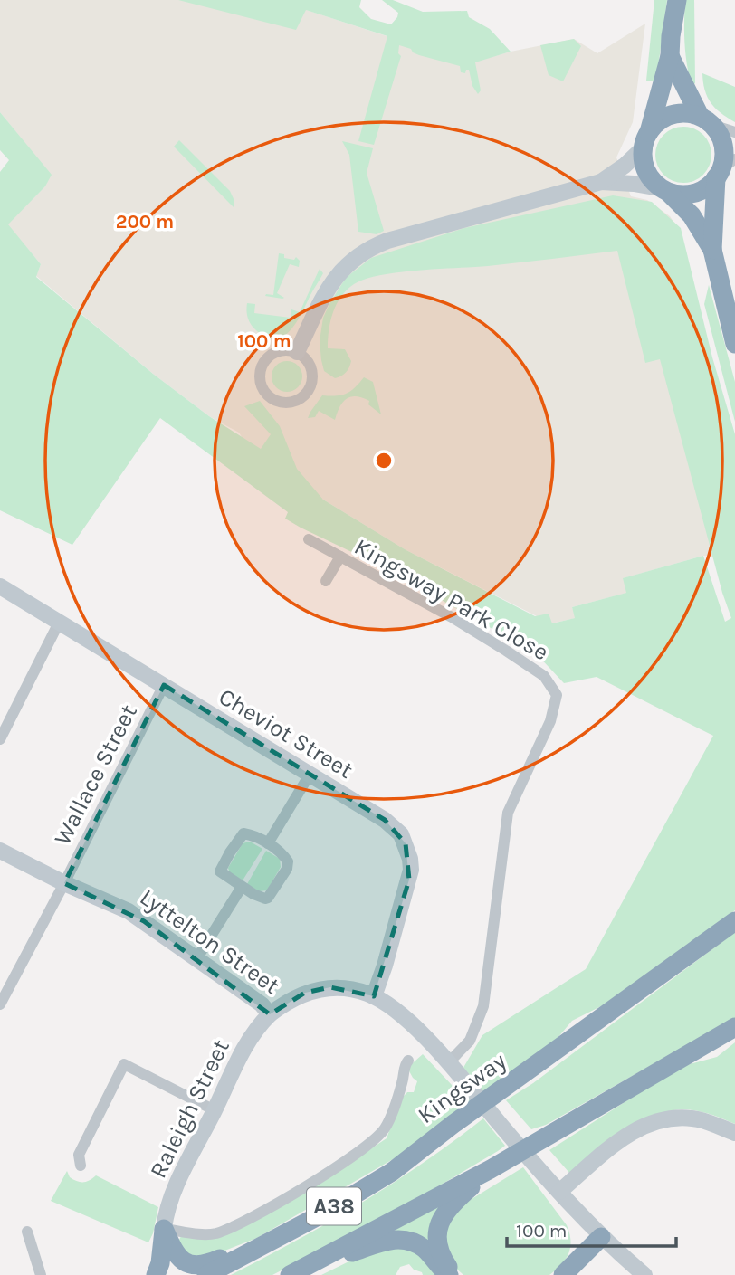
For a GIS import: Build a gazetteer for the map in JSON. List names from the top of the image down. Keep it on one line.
{"streets":{"highway":["Kingsway","A38"],"street":["Kingsway Park Close","Cheviot Street","Wallace Street","Lyttelton Street","Raleigh Street"]},"crossings":[["Kingsway Park Close","Lyttelton Street"],["Cheviot Street","Wallace Street"],["Cheviot Street","Lyttelton Street"],["Wallace Street","Lyttelton Street"],["Lyttelton Street","Raleigh Street"],["Kingsway","Raleigh Street"]],"scale_bar":"100 m","rings":["200 m","100 m"]}
